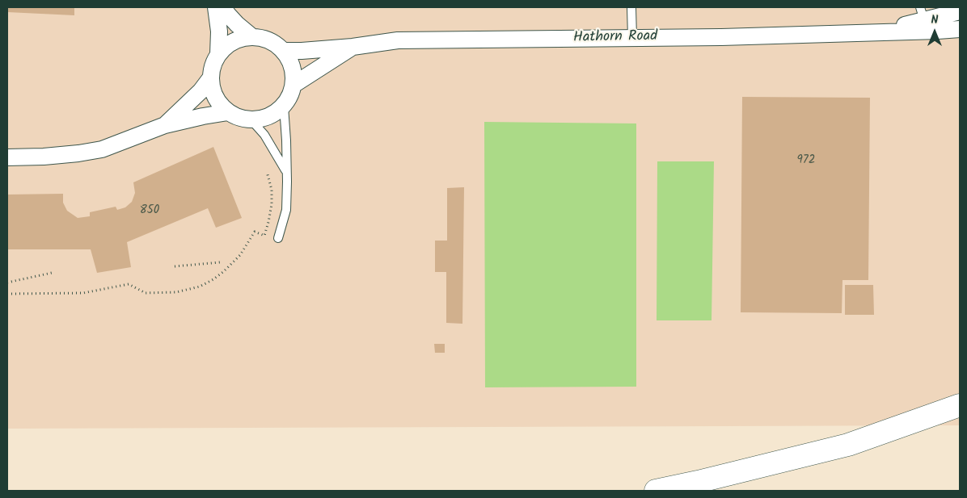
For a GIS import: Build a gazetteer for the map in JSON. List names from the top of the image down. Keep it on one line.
{"streets":{"street":["Hathorn Road"]},"house_numbers":["972","850"],"north":"top"}
